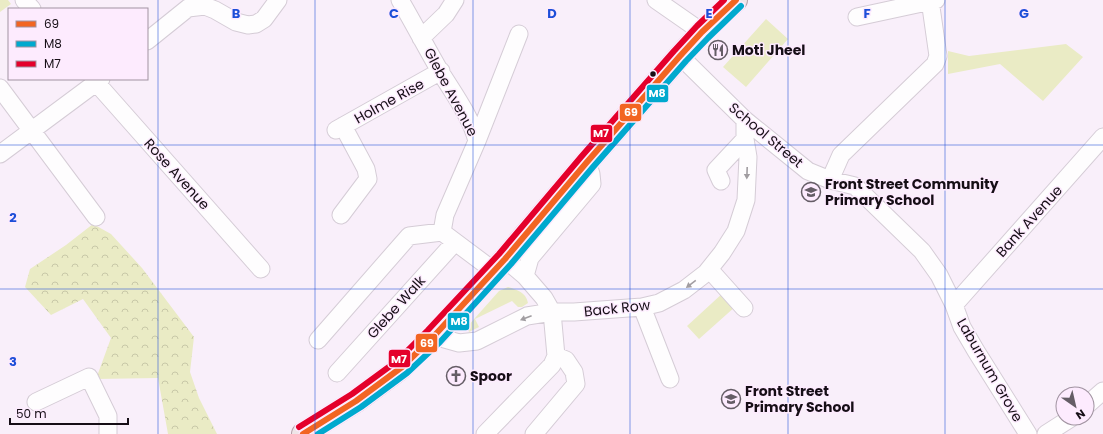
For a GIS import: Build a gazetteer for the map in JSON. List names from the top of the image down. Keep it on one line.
{"streets":{"street":["Glebe Avenue","Holme Rise","School Street","Rose Avenue","Bank Avenue","Glebe Walk","Back Row","Laburnum Grove"]},"crossings":[["Glebe Avenue","Holme Rise"],["Glebe Avenue","Glebe Walk"],["School Street","Bank Avenue"],["School Street","Back Row"],["School Street","Laburnum Grove"],["Bank Avenue","Laburnum Grove"]],"places":{"restaurant":["Moti Jheel"],"school or university":["Front Street Community Primary School","Front Street Primary School"],"church":["Spoor"]},"lines":["transit line 69","transit line M7","transit line M8"],"legend":["69","M8","M7"],"scale_bar":"50 m","north":"bottom right","grid":{"columns":["B","C","D","E","F","G"],"rows":["2","3"]}}
